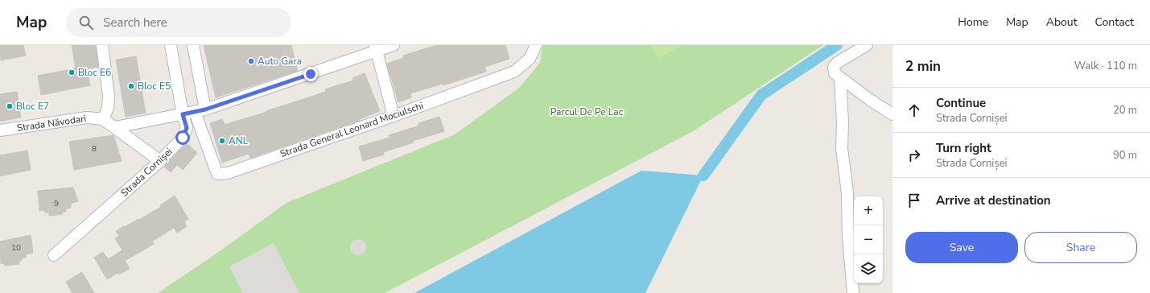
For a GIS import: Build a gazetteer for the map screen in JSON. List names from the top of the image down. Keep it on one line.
{"streets":{"street":["Strada Năvodari","Strada General Leonard Mociulschi","Strada Cornișei"]},"crossings":[["Strada Năvodari","Strada Cornișei"]],"parks":["Parcul De Pe Lac"],"places":["Auto Gara","Bloc E6","Bloc E5","Bloc E7","ANL"],"house_numbers":["8","9","10"],"page":{"header":"Map","search":"Search here","nav":["Home","Map","About","Contact"],"heading":["2 min","Walk · 110 m"],"list":[["Continue","Strada Cornișei","20 m"],["Turn right","Strada Cornișei","90 m"],"Arrive at destination"],"map_buttons":["+","−"],"buttons":["Save","Share"]}}
